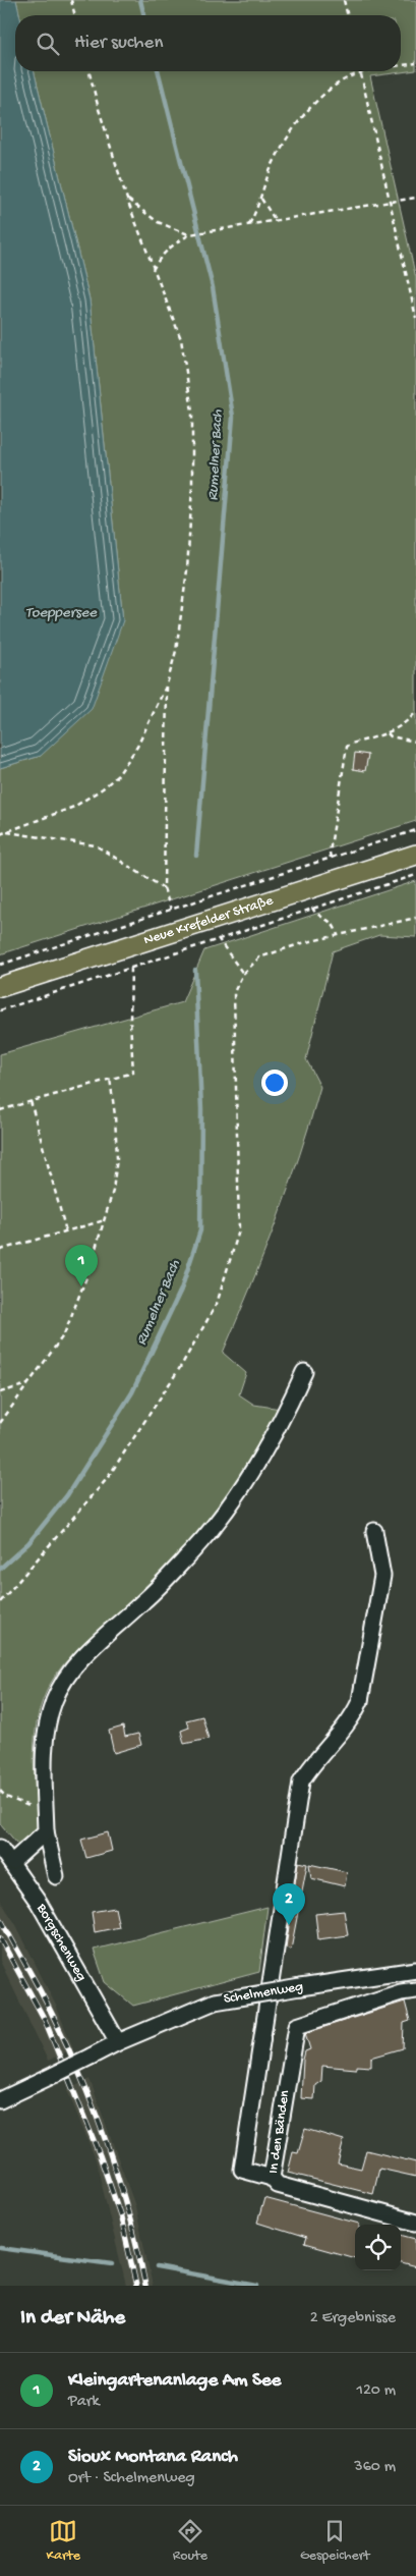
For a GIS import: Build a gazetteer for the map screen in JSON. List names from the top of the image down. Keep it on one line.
{"streets":{"main road":["Neue Krefelder Straße"],"street":["Borgschenweg","Schelmenweg","In den Bänden"]},"crossings":[["Borgschenweg","Schelmenweg"]],"water":["Rumelner Bach","Toeppersee"],"page":{"search":"Hier suchen","pins":["1","2"],"heading":["In der Nähe","2 Ergebnisse"],"list":[{"mark":"1","name":"Kleingartenanlage Am See","note":"Park","value":"120 m"},{"mark":"2","name":"Sioux Montana Ranch","note":"Ort · Schelmenweg","value":"360 m"}],"nav":["Karte","Route","Gespeichert"]}}
